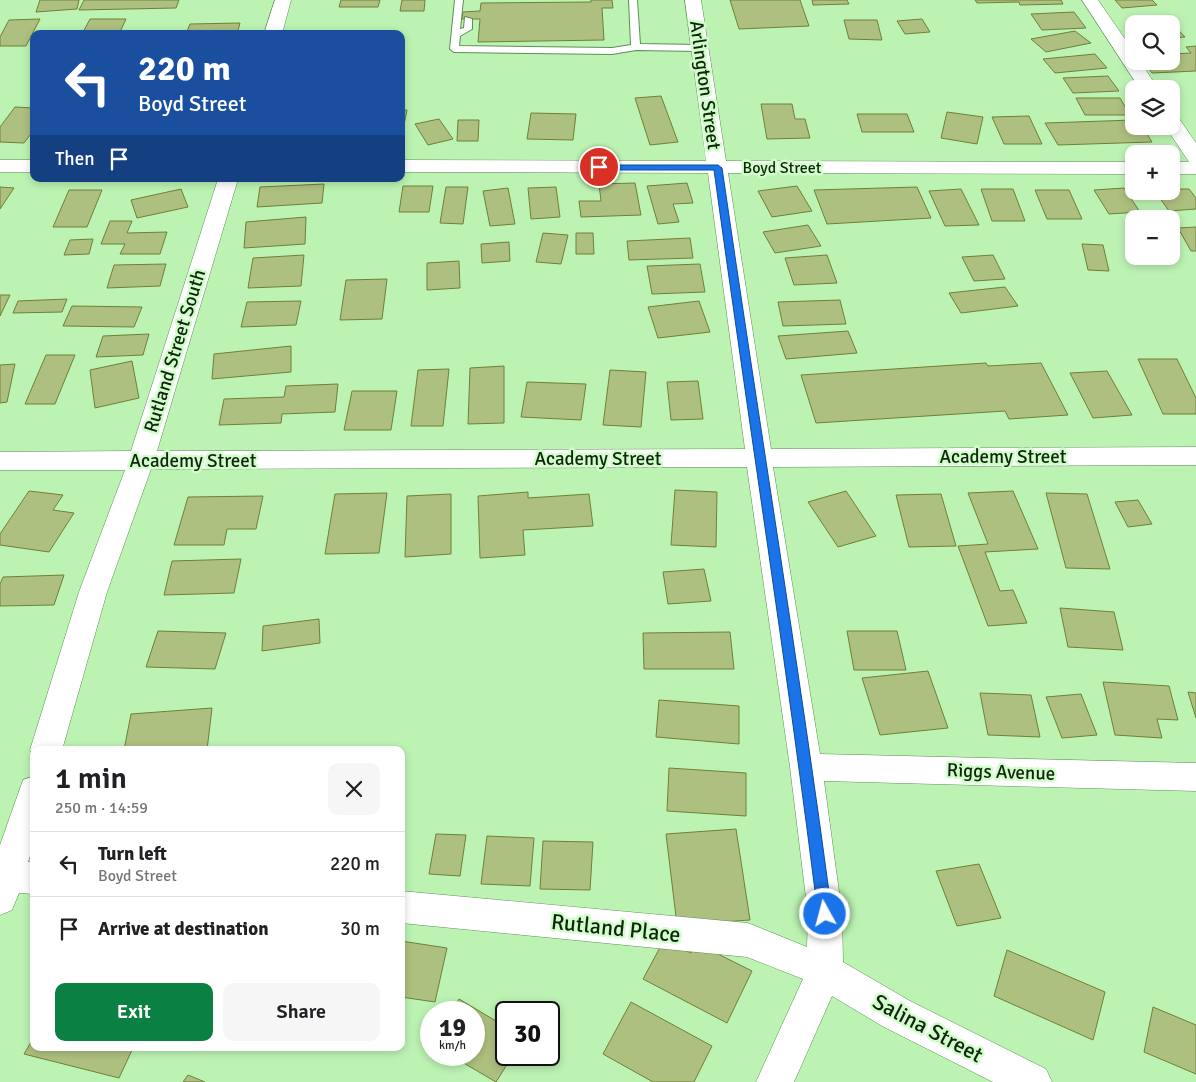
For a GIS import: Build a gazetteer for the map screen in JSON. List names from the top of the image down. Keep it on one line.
{"streets":{"street":["Arlington Street","Boyd Street","Rutland Street South","Academy Street","Riggs Avenue","Rutland Place","Salina Street"]},"crossings":[["Arlington Street","Boyd Street"],["Arlington Street","Academy Street"],["Arlington Street","Riggs Avenue"],["Arlington Street","Rutland Place"],["Arlington Street","Salina Street"],["Rutland Street South","Academy Street"],["Rutland Place","Salina Street"]],"page":{"map_buttons":["+","−"],"turn":["220 m","Boyd Street"],"then":"Then","heading":["1 min","250 m · 14:59"],"list":[{"name":"Turn left","note":"Boyd Street","value":"220 m"},{"name":"Arrive at destination","value":"30 m"}],"buttons":["Exit","Share"],"speed":"19 km/h","limit":"30"}}
